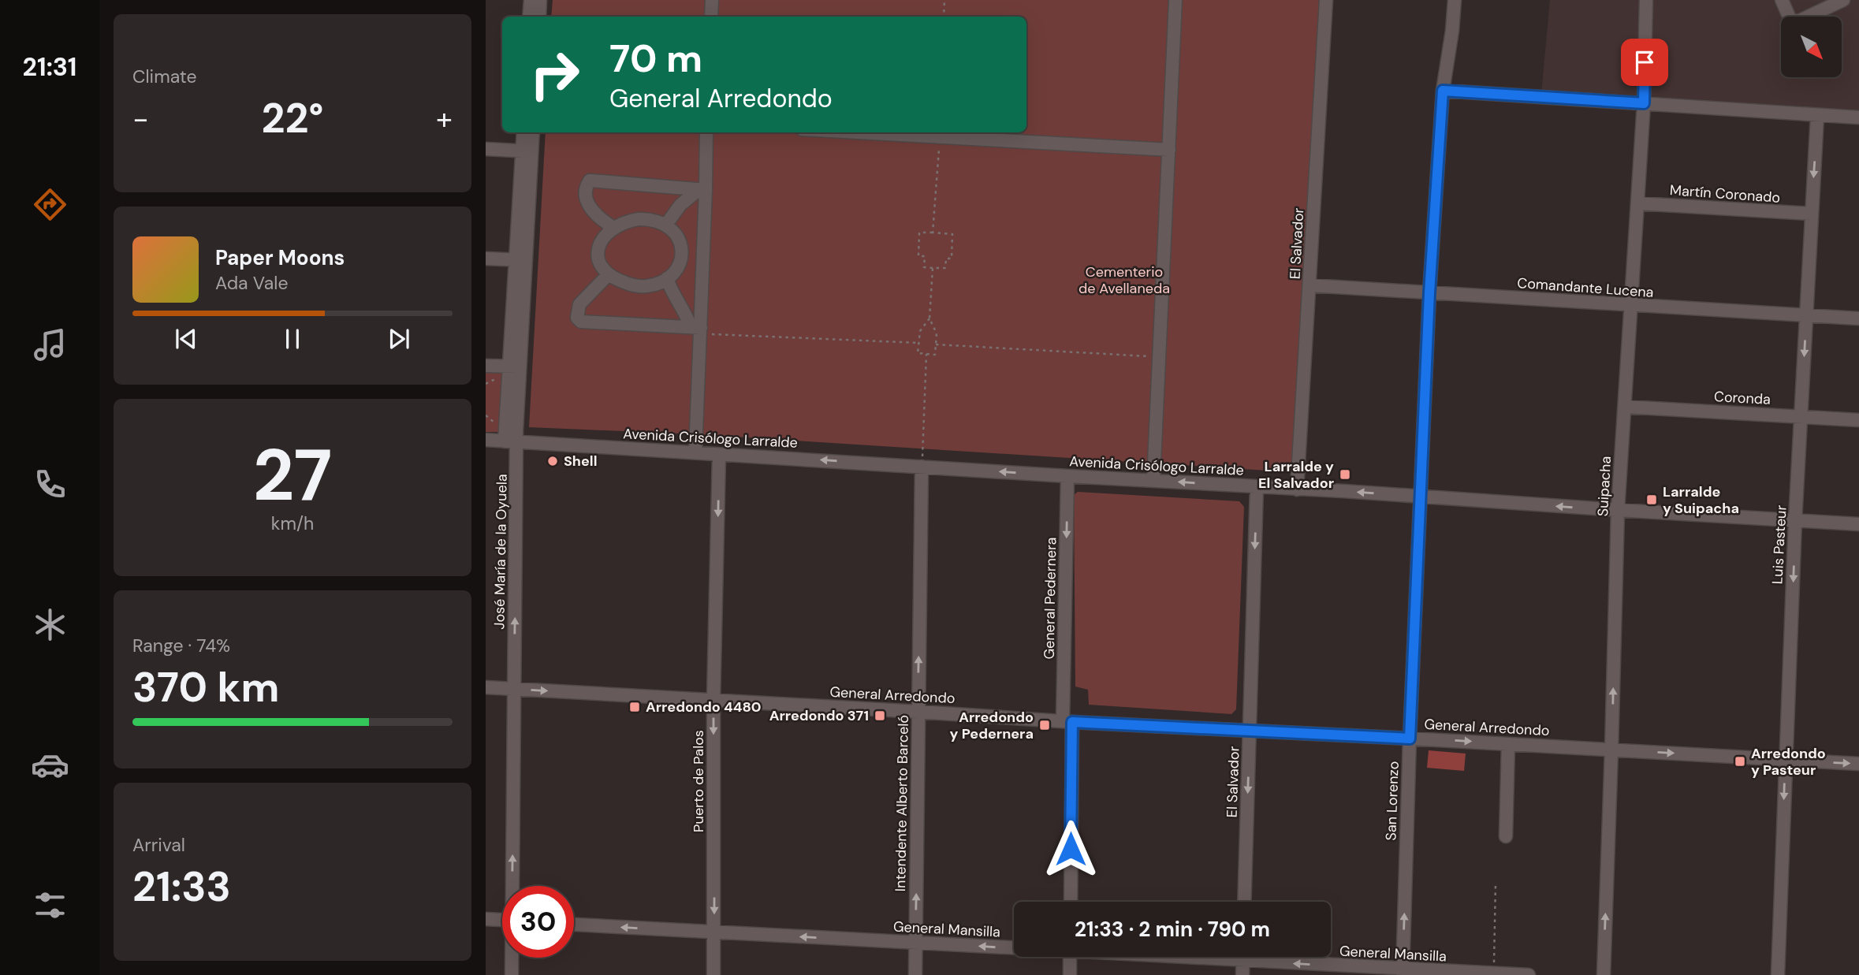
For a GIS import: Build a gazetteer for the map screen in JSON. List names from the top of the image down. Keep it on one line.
{"streets":{"street":["Martín Coronado","El Salvador","Comandante Lucena","Coronda","Avenida Crisólogo Larralde","Suipacha","Luis Pasteur","José María de la Oyuela","General Pedernera","General Arredondo","Puerto de Palos","San Lorenzo","Intendente Alberto Barceló","General Mansilla"]},"crossings":[["Martín Coronado","Suipacha"],["Martín Coronado","Luis Pasteur"],["El Salvador","Comandante Lucena"],["El Salvador","Avenida Crisólogo Larralde"],["El Salvador","General Arredondo"],["Comandante Lucena","Suipacha"],["Comandante Lucena","Luis Pasteur"],["Comandante Lucena","San Lorenzo"],["Coronda","Suipacha"],["Coronda","Luis Pasteur"],["Avenida Crisólogo Larralde","Suipacha"],["Avenida Crisólogo Larralde","Luis Pasteur"],["Avenida Crisólogo Larralde","José María de la Oyuela"],["Avenida Crisólogo Larralde","General Pedernera"],["Avenida Crisólogo Larralde","Puerto de Palos"],["Avenida Crisólogo Larralde","San Lorenzo"],["Avenida Crisólogo Larralde","Intendente Alberto Barceló"],["Suipacha","General Arredondo"],["Luis Pasteur","General Arredondo"],["José María de la Oyuela","General Arredondo"],["General Pedernera","General Arredondo"],["General Arredondo","Puerto de Palos"],["General Arredondo","San Lorenzo"],["General Arredondo","Intendente Alberto Barceló"],["Puerto de Palos","General Mansilla"],["San Lorenzo","General Mansilla"],["Intendente Alberto Barceló","General Mansilla"]],"one_way":["El Salvador","Avenida Crisólogo Larralde","Suipacha","Luis Pasteur","José María de la Oyuela","General Pedernera","General Arredondo","Puerto de Palos","Intendente Alberto Barceló","General Mansilla"],"parks":["Cementerio de Avellaneda"],"places":{"other":["Shell"],"transit":["Larralde y El Salvador","Larralde y Suipacha","Arredondo 4480","Arredondo 371","Arredondo y Pedernera","Arredondo y Pasteur"]},"north":"bottom right","page":{"tabs":"21:31","tile":["Climate",["27","km/h"],["Range · 74%","370 km"],["Arrival","21:33"]],"turn":["70 m","General Arredondo"],"heat":["−","22°","+"],"song":["Paper Moons","Ada Vale"],"limit":"30","trip":"21:33 · 2 min · 790 m"}}
